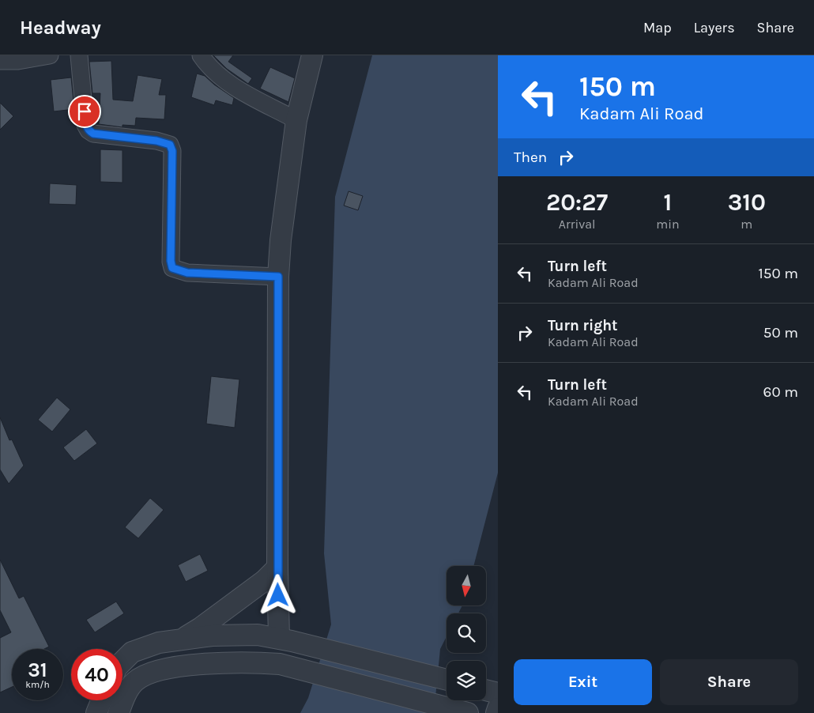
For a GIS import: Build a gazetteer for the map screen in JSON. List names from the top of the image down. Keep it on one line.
{"north":"bottom","page":{"header":"Headway","nav":["Map","Layers","Share"],"turn":["150 m","Kadam Ali Road"],"then":"Then","eta":["20:27","Arrival","1","min","310","m"],"list":[{"name":"Turn left","note":"Kadam Ali Road","value":"150 m"},{"name":"Turn right","note":"Kadam Ali Road","value":"50 m"},{"name":"Turn left","note":"Kadam Ali Road","value":"60 m"}],"speed":"31 km/h","limit":"40","buttons":["Exit","Share"]}}
